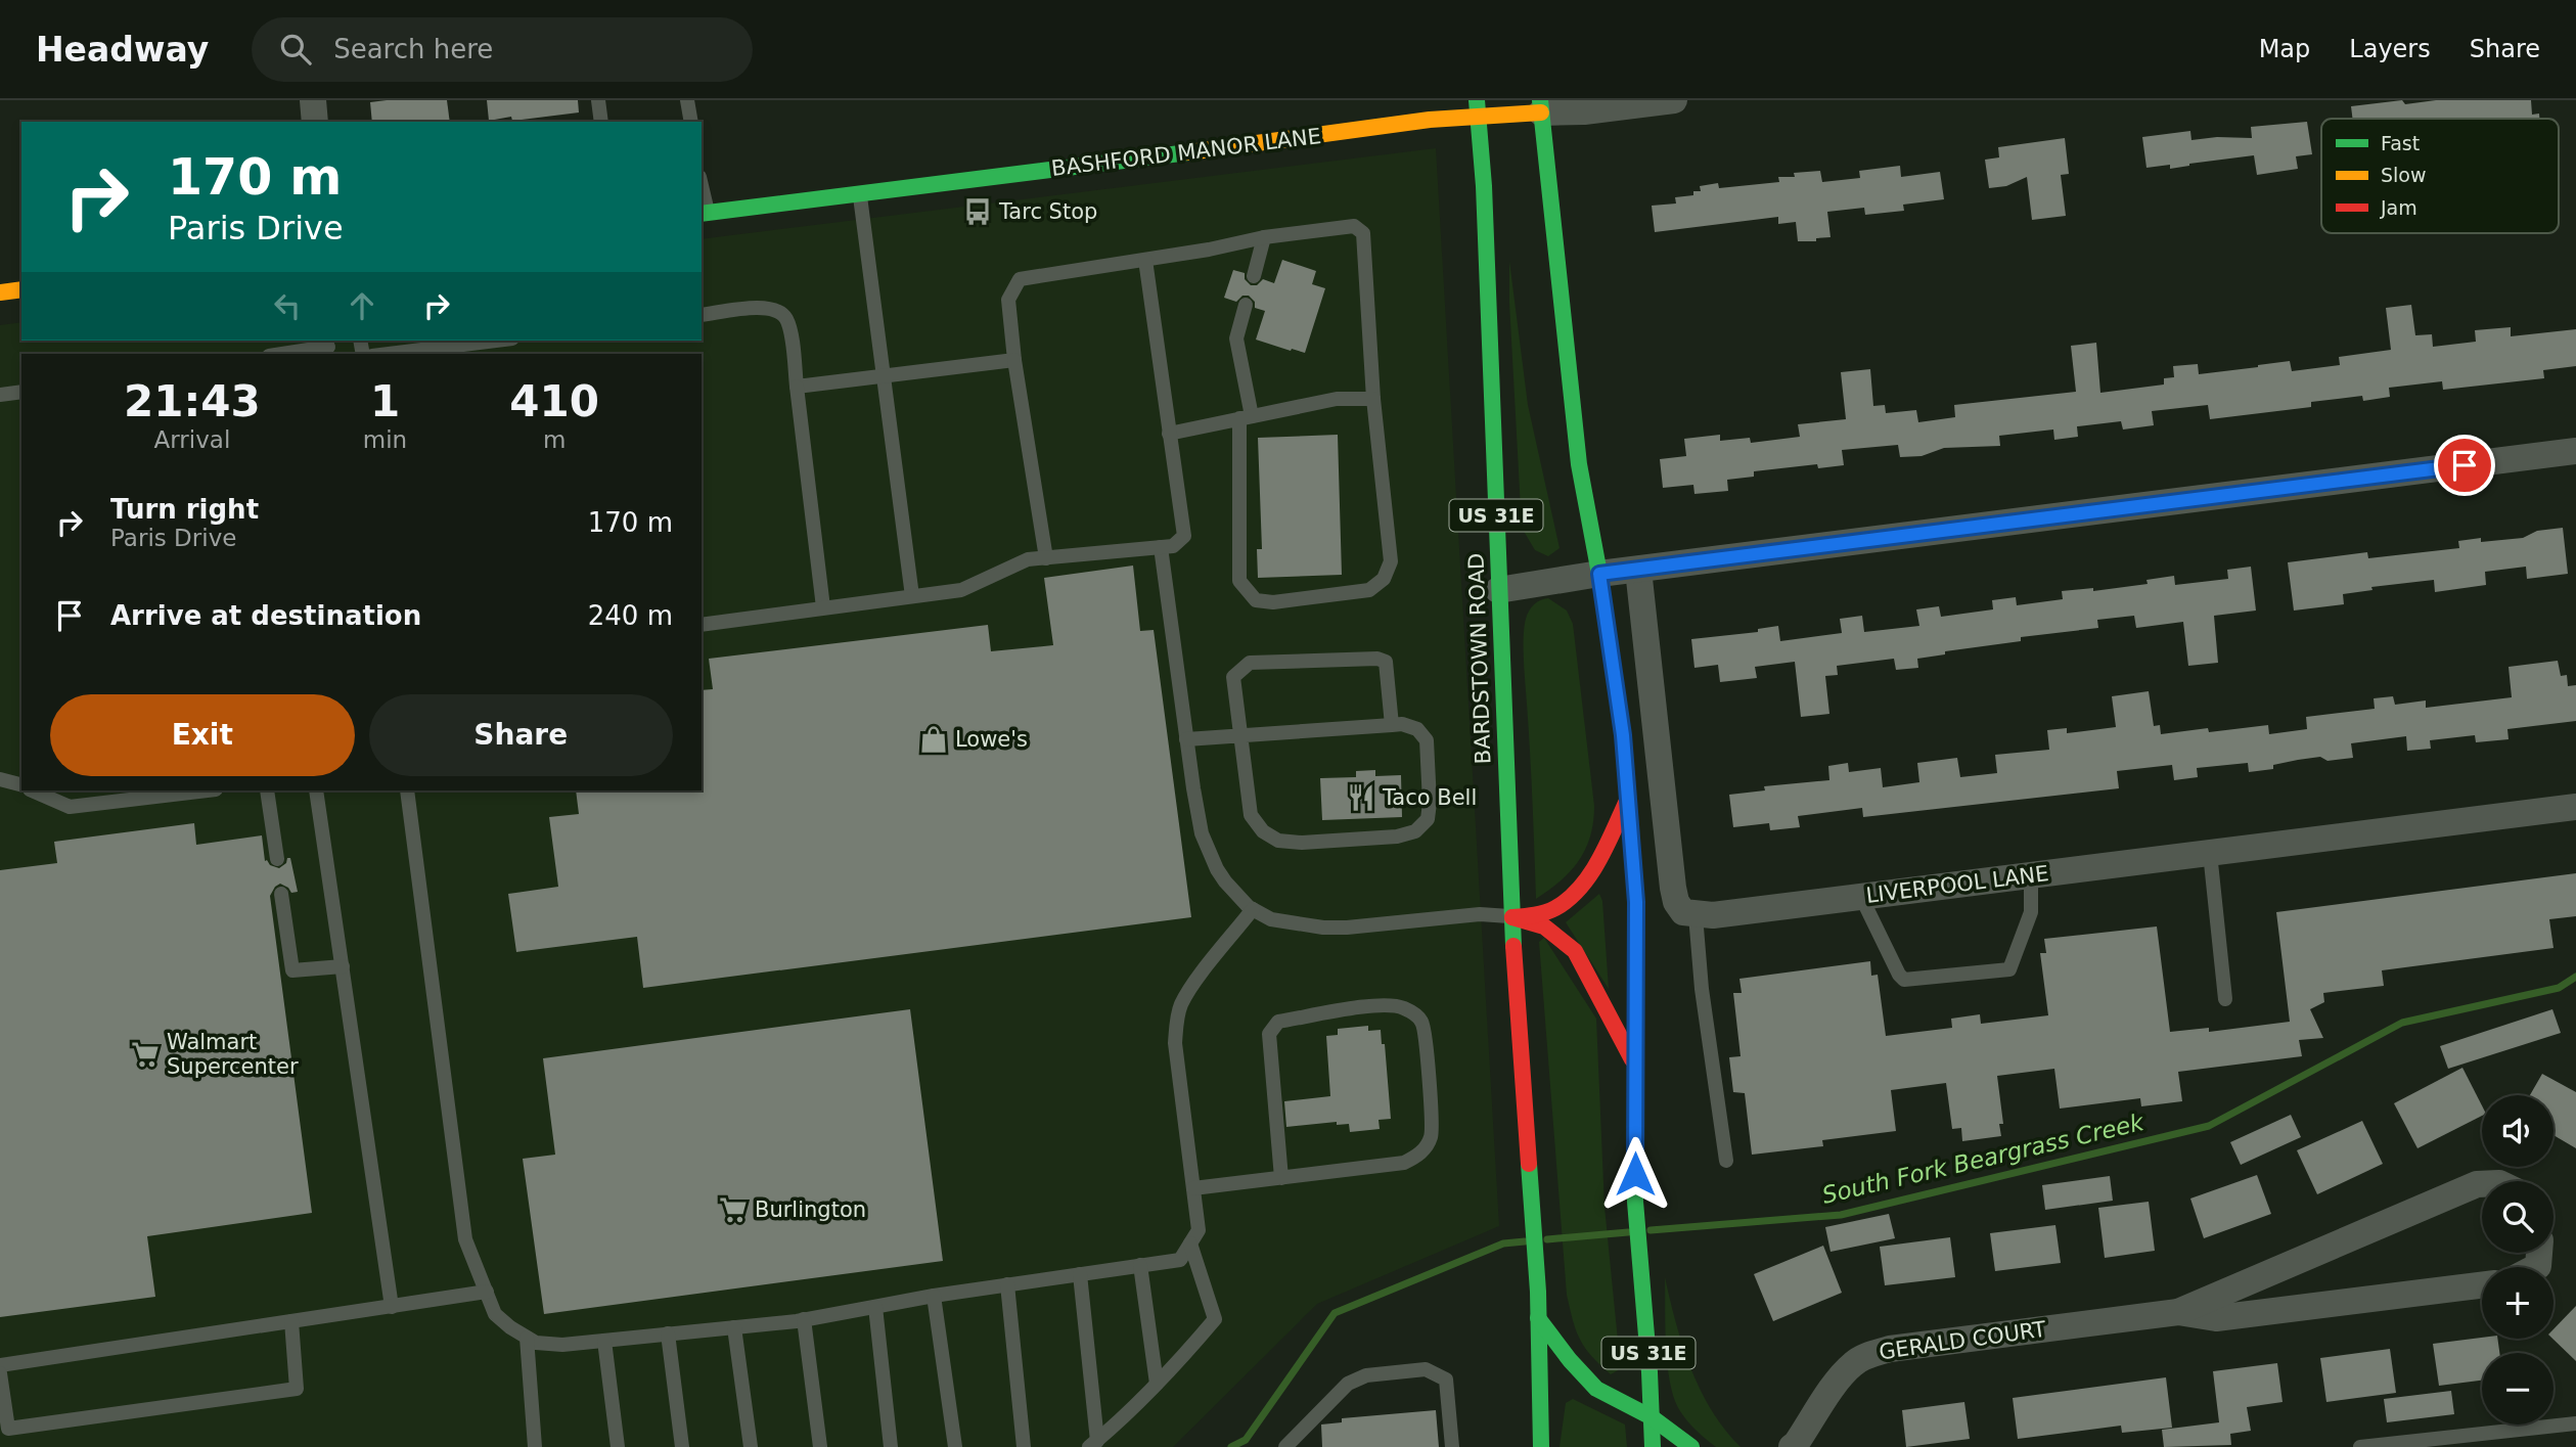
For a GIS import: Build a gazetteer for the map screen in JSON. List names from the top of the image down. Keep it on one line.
{"streets":{"main road":["BASHFORD MANOR LANE","US 31E","BARDSTOWN ROAD"],"street":["LIVERPOOL LANE","GERALD COURT"]},"crossings":[["BASHFORD MANOR LANE","US 31E"],["BASHFORD MANOR LANE","BARDSTOWN ROAD"],["US 31E","BARDSTOWN ROAD"]],"water":["South Fork Beargrass Creek"],"places":{"bus stop":["Tarc Stop"],"shop":["Lowe's"],"restaurant":["Taco Bell"],"supermarket":["Walmart Supercenter","Burlington"]},"legend":["Fast","Slow","Jam"],"page":{"header":"Headway","search":"Search here","nav":["Map","Layers","Share"],"turn":["170 m","Paris Drive"],"eta":["21:43","Arrival","1","min","410","m"],"list":[{"name":"Turn right","note":"Paris Drive","value":"170 m"},{"name":"Arrive at destination","value":"240 m"}],"buttons":["Exit","Share"],"map_buttons":["+","−"]}}
